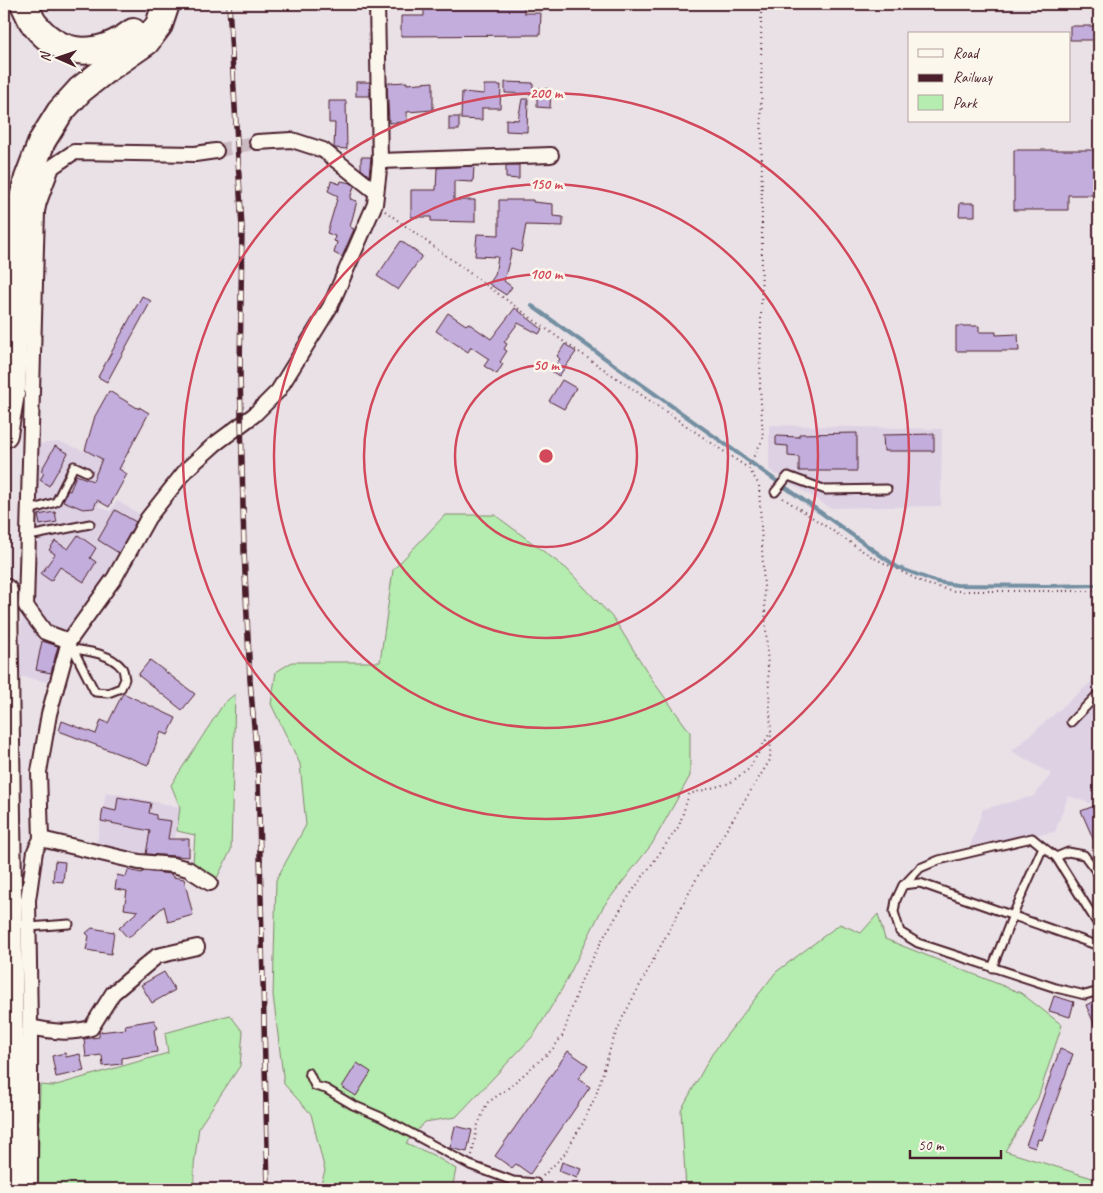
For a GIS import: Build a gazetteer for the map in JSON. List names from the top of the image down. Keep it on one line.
{"legend":["Road","Railway","Park"],"scale_bar":"50 m","north":"left","rings":["200 m","150 m","100 m","50 m"]}
